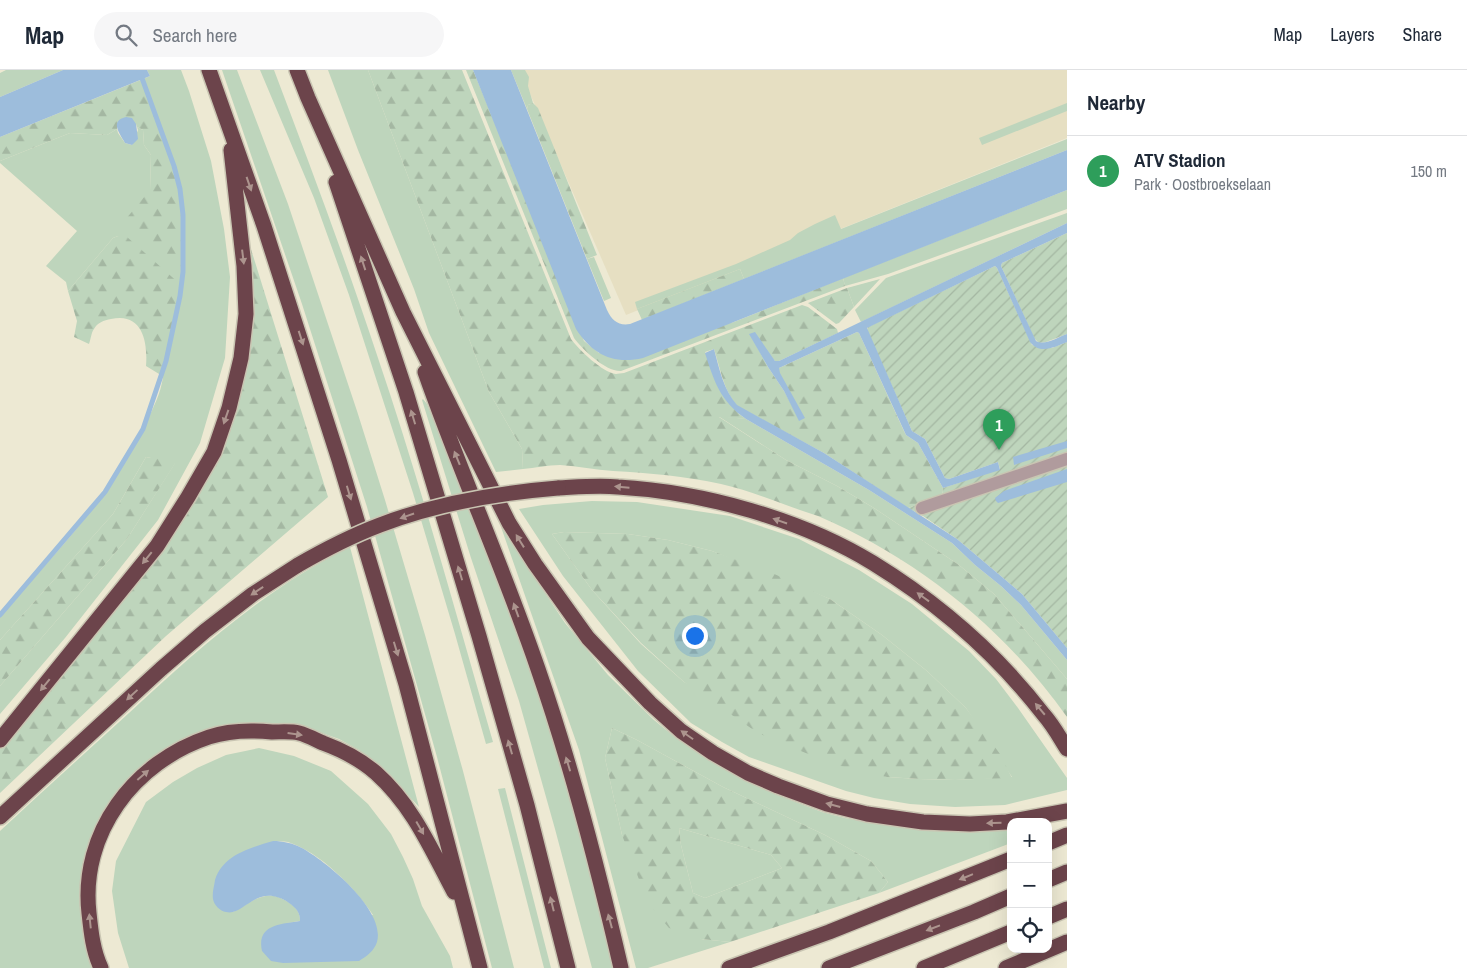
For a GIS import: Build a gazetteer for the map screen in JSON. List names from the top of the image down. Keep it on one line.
{"page":{"header":"Map","search":"Search here","nav":["Map","Layers","Share"],"heading":"Nearby","list":[{"mark":"1","name":"ATV Stadion","note":"Park · Oostbroekselaan","value":"150 m"}],"pins":"1","map_buttons":["+","−"]}}
